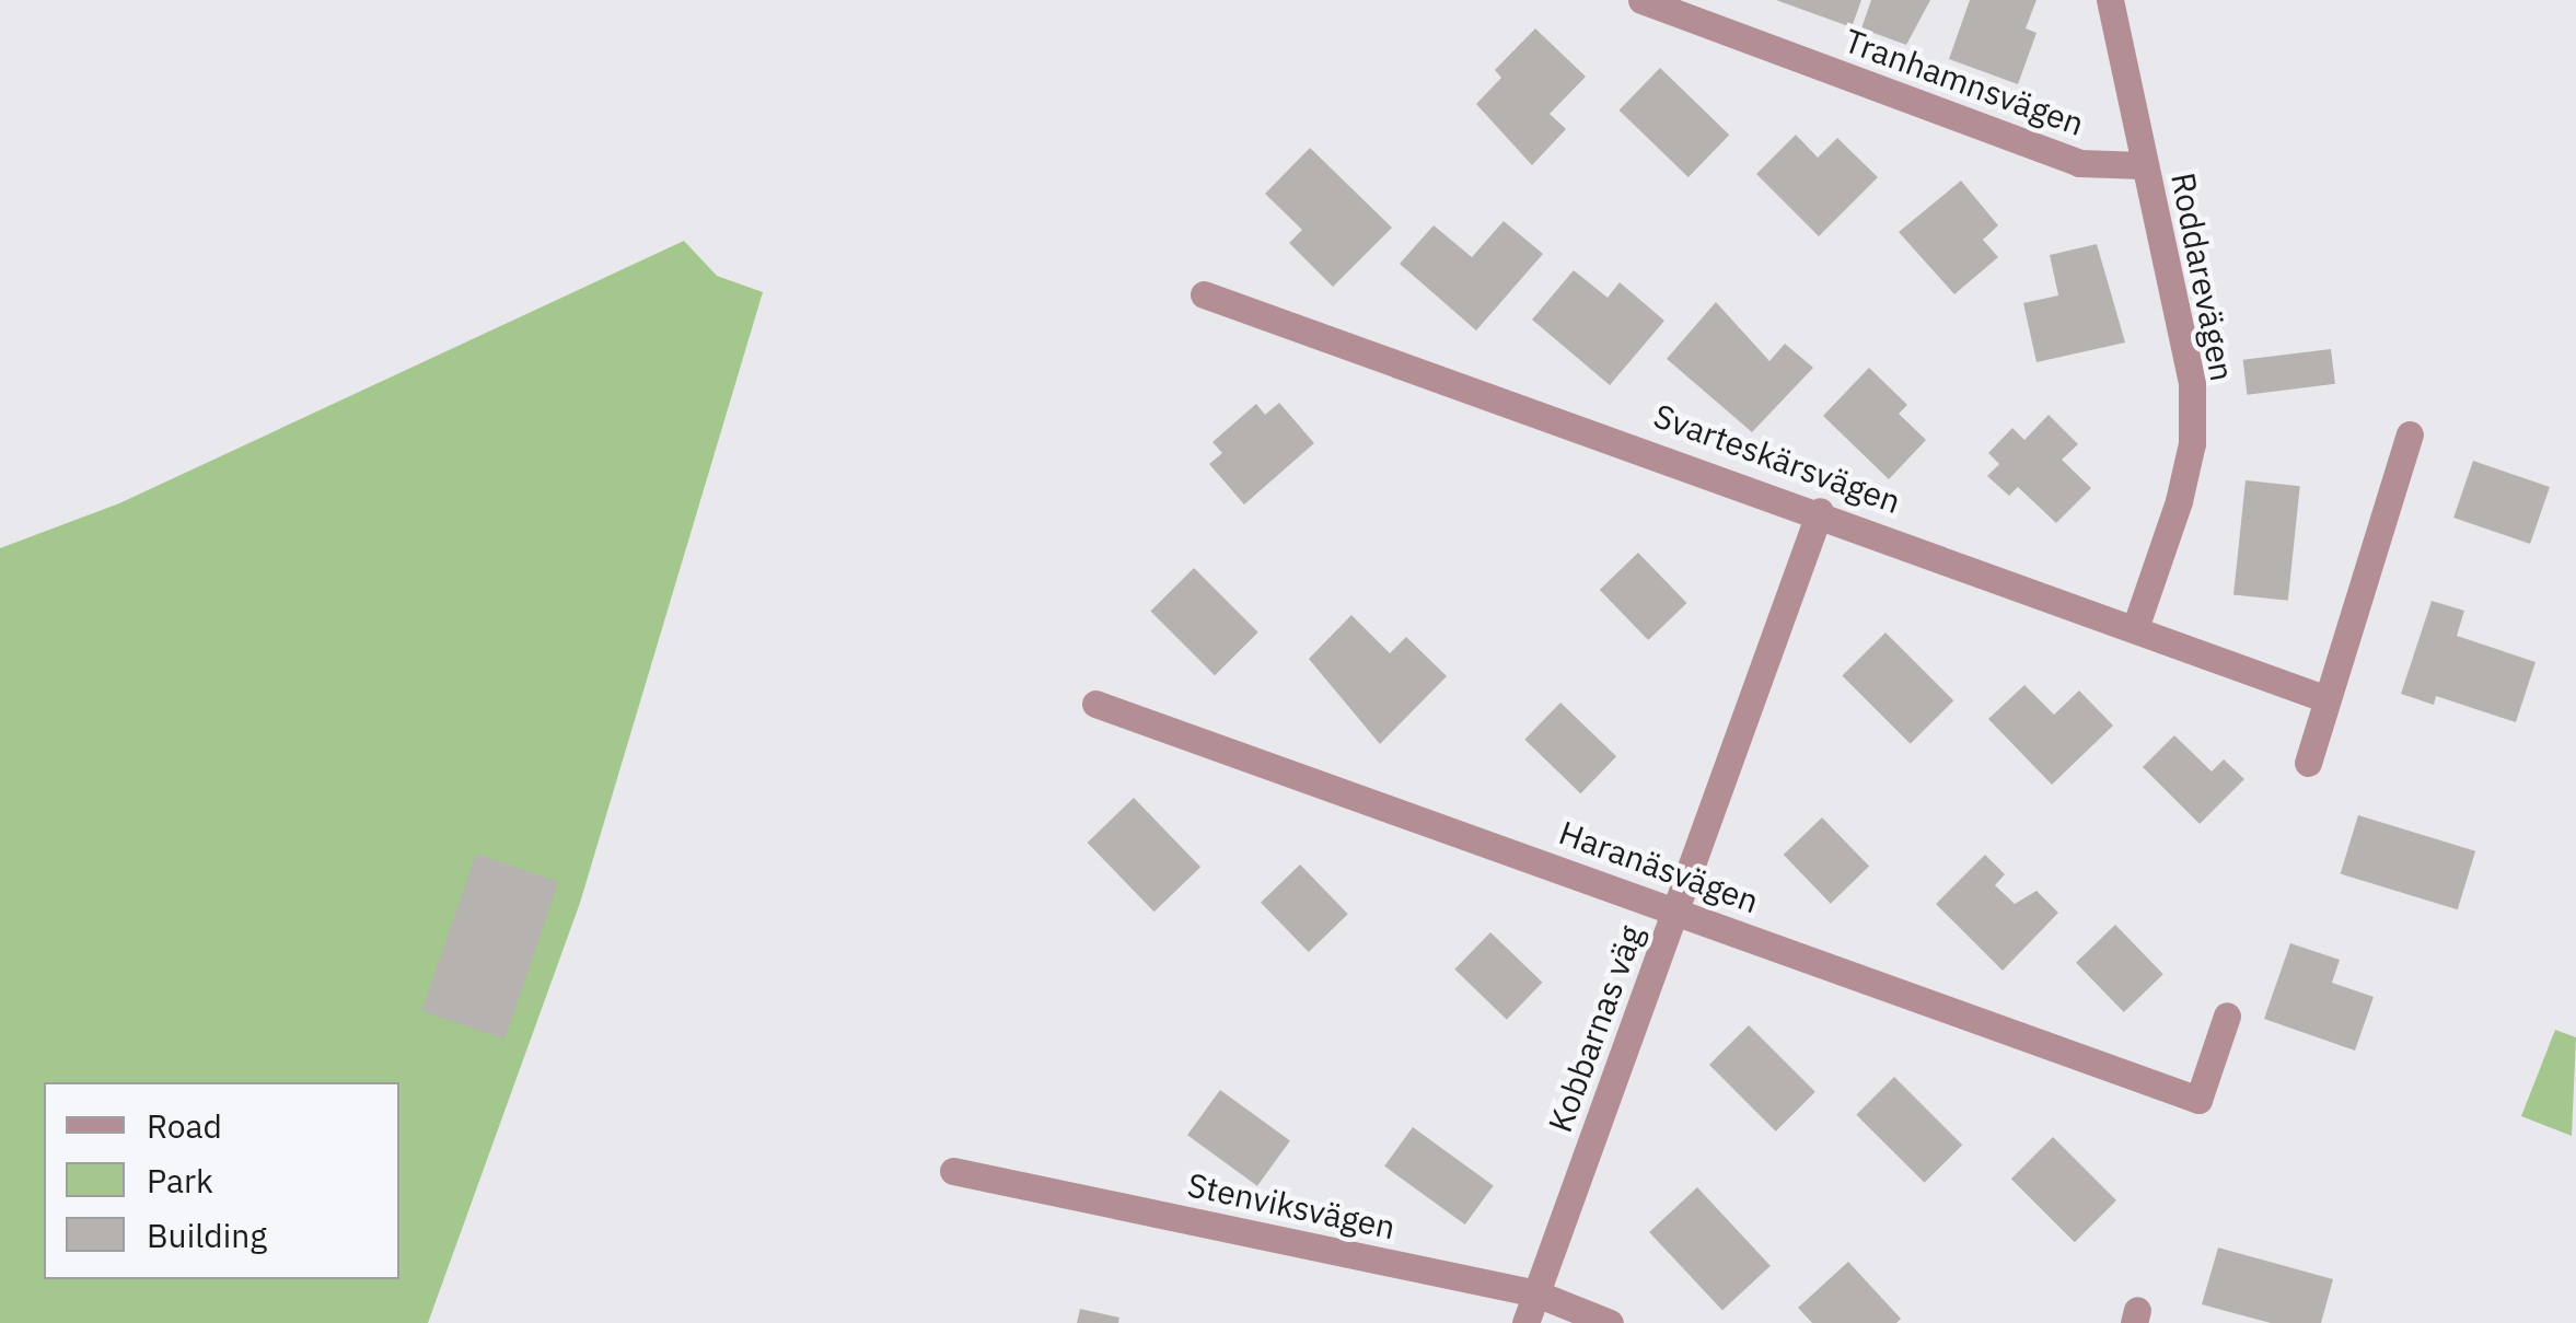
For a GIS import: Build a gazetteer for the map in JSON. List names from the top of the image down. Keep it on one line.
{"streets":{"street":["Tranhamnsvägen","Roddarevägen","Svarteskärsvägen","Haranäsvägen","Kobbarnas väg","Stenviksvägen"]},"crossings":[["Tranhamnsvägen","Roddarevägen"],["Roddarevägen","Svarteskärsvägen"],["Svarteskärsvägen","Kobbarnas väg"],["Haranäsvägen","Kobbarnas väg"],["Kobbarnas väg","Stenviksvägen"]],"legend":["Road","Park","Building"]}
